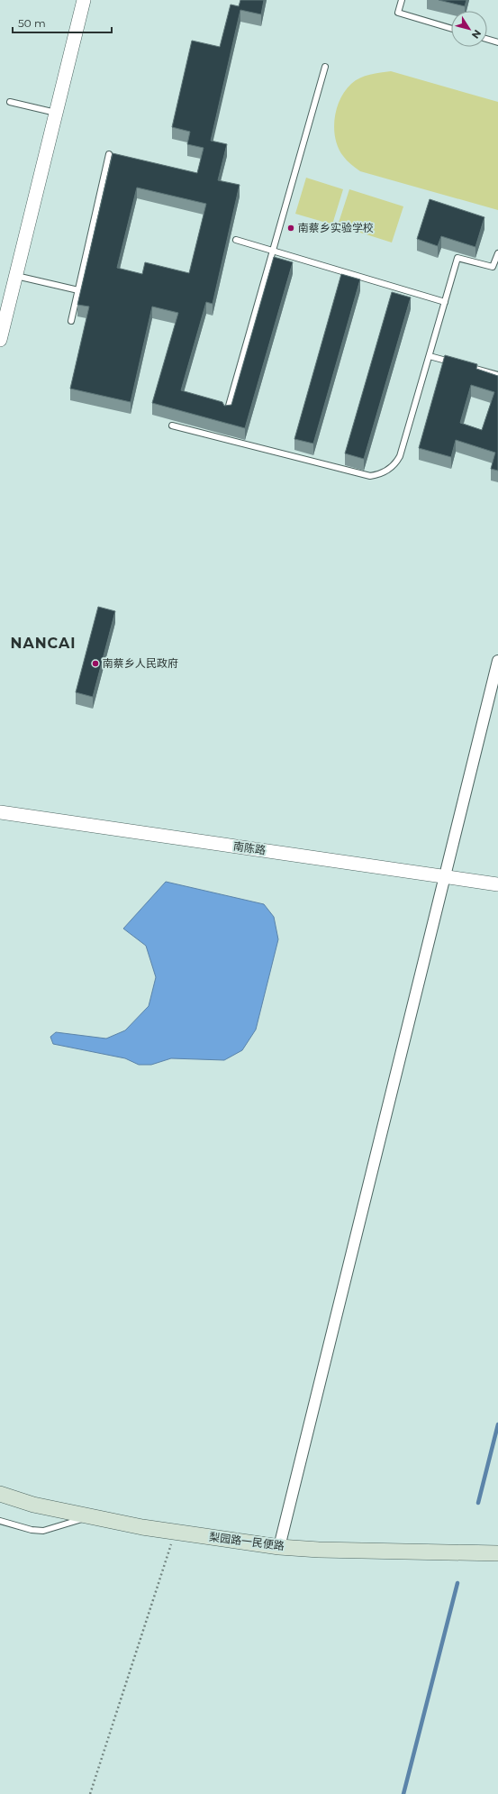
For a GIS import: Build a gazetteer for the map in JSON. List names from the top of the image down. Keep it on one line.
{"streets":{"main road":["梨园路一民便路"],"street":["南陈路"]},"districts":["NANCAI"],"places":["南蔡乡实验学校","南蔡乡人民政府"],"scale_bar":"50 m","north":"bottom right"}
